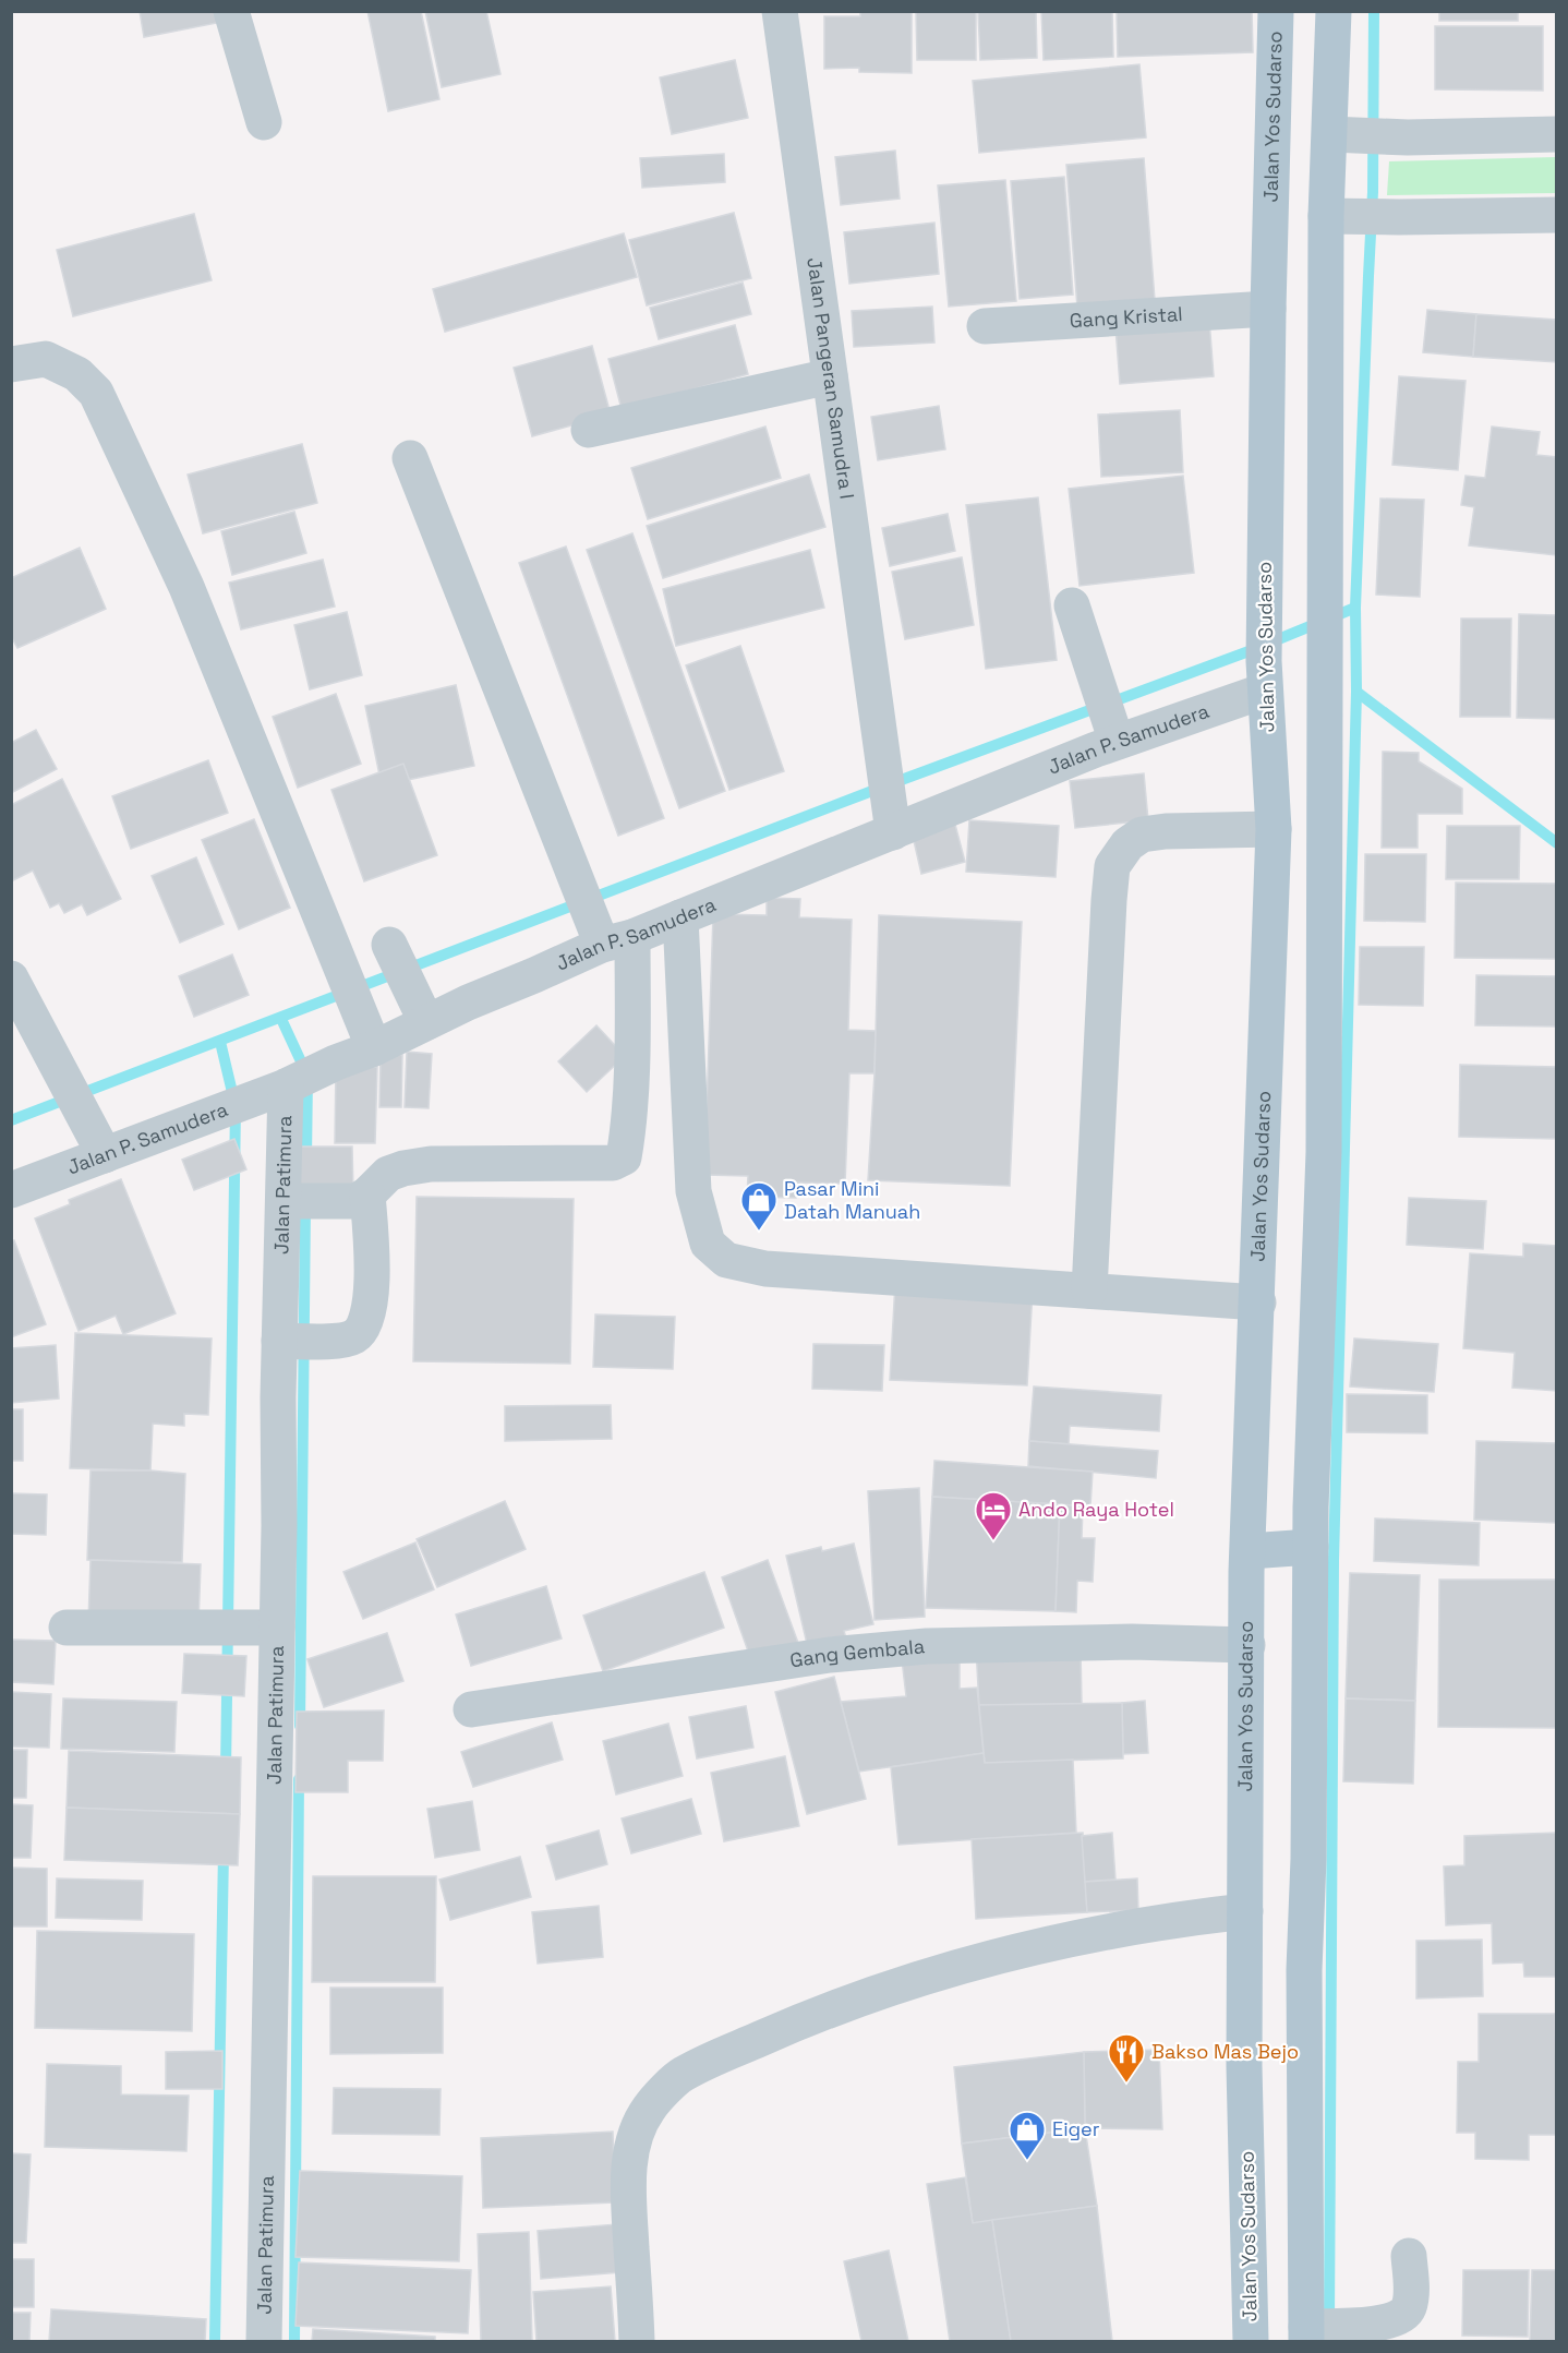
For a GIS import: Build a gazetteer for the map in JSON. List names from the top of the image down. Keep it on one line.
{"streets":{"main road":["Jalan Yos Sudarso"],"street":["Gang Kristal","Jalan Pangeran Samudra I","Jalan P. Samudera","Jalan Patimura","Gang Gembala"]},"crossings":[["Jalan Yos Sudarso","Gang Kristal"],["Jalan Yos Sudarso","Jalan P. Samudera"],["Jalan Yos Sudarso","Gang Gembala"],["Jalan Pangeran Samudra I","Jalan P. Samudera"],["Jalan P. Samudera","Jalan Patimura"]],"places":{"shop":["Pasar Mini Datah Manuah","Eiger"],"hotel":["Ando Raya Hotel"],"restaurant":["Bakso Mas Bejo"]}}
